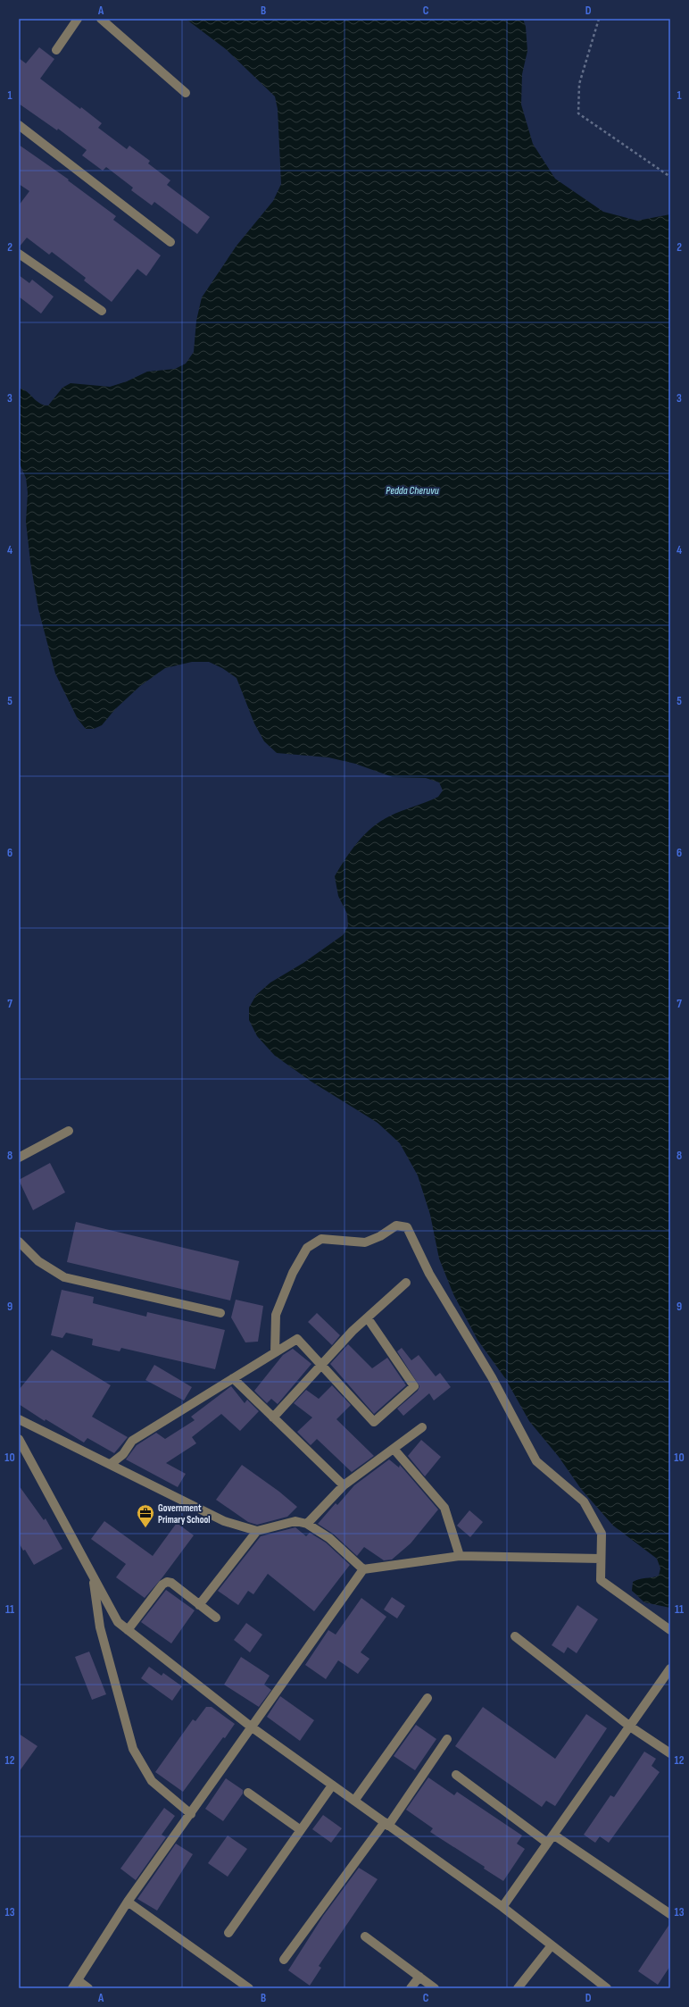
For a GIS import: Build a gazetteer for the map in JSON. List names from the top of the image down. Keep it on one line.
{"water":["Pedda Cheruvu"],"places":{"office":["Government Primary School"]},"grid":{"columns":["A","B","C","D"],"rows":["1","2","3","4","5","6","7","8","9","10","11","12","13"]}}
